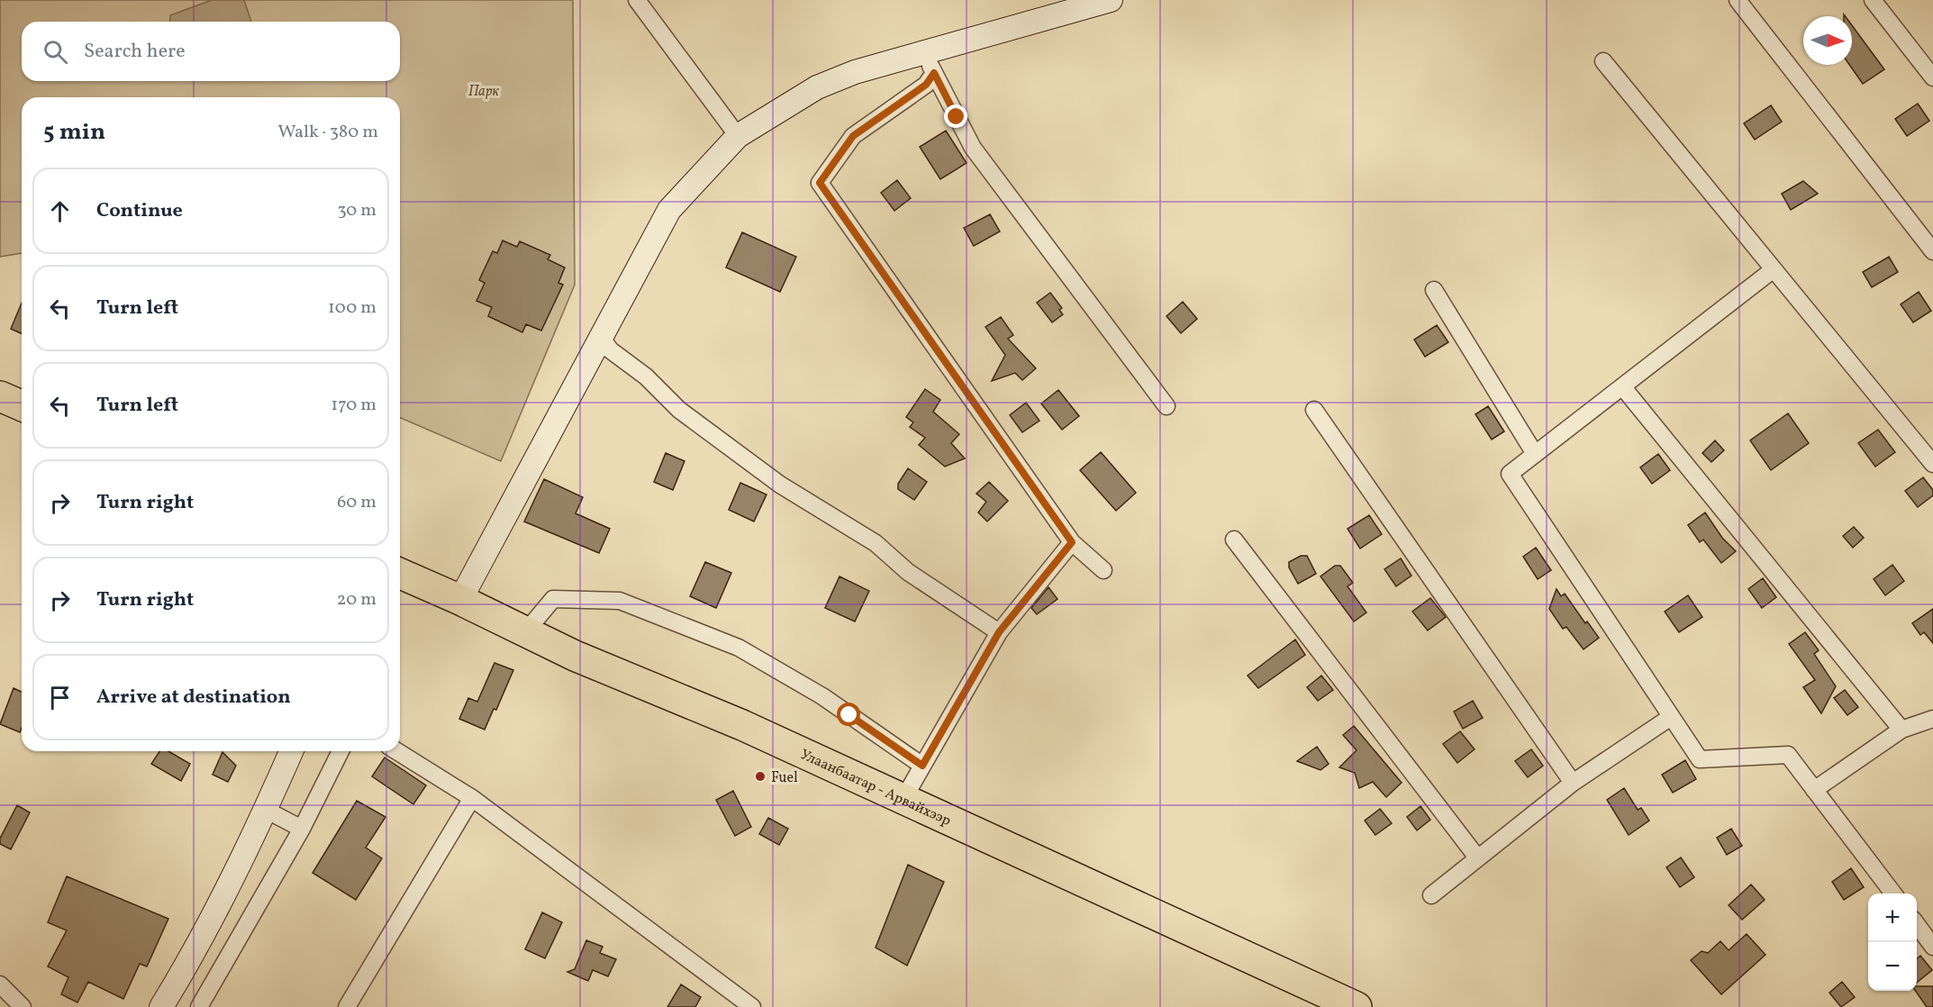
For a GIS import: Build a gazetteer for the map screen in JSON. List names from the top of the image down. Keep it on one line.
{"streets":{"highway":["Улаанбаатар - Арвайхээр"]},"parks":["Парк"],"places":["Fuel"],"north":"right","page":{"search":"Search here","heading":["5 min","Walk · 380 m"],"list":[["Continue","30 m"],["Turn left","100 m"],["Turn left","170 m"],["Turn right","60 m"],["Turn right","20 m"],"Arrive at destination"],"map_buttons":["+","−"]}}
